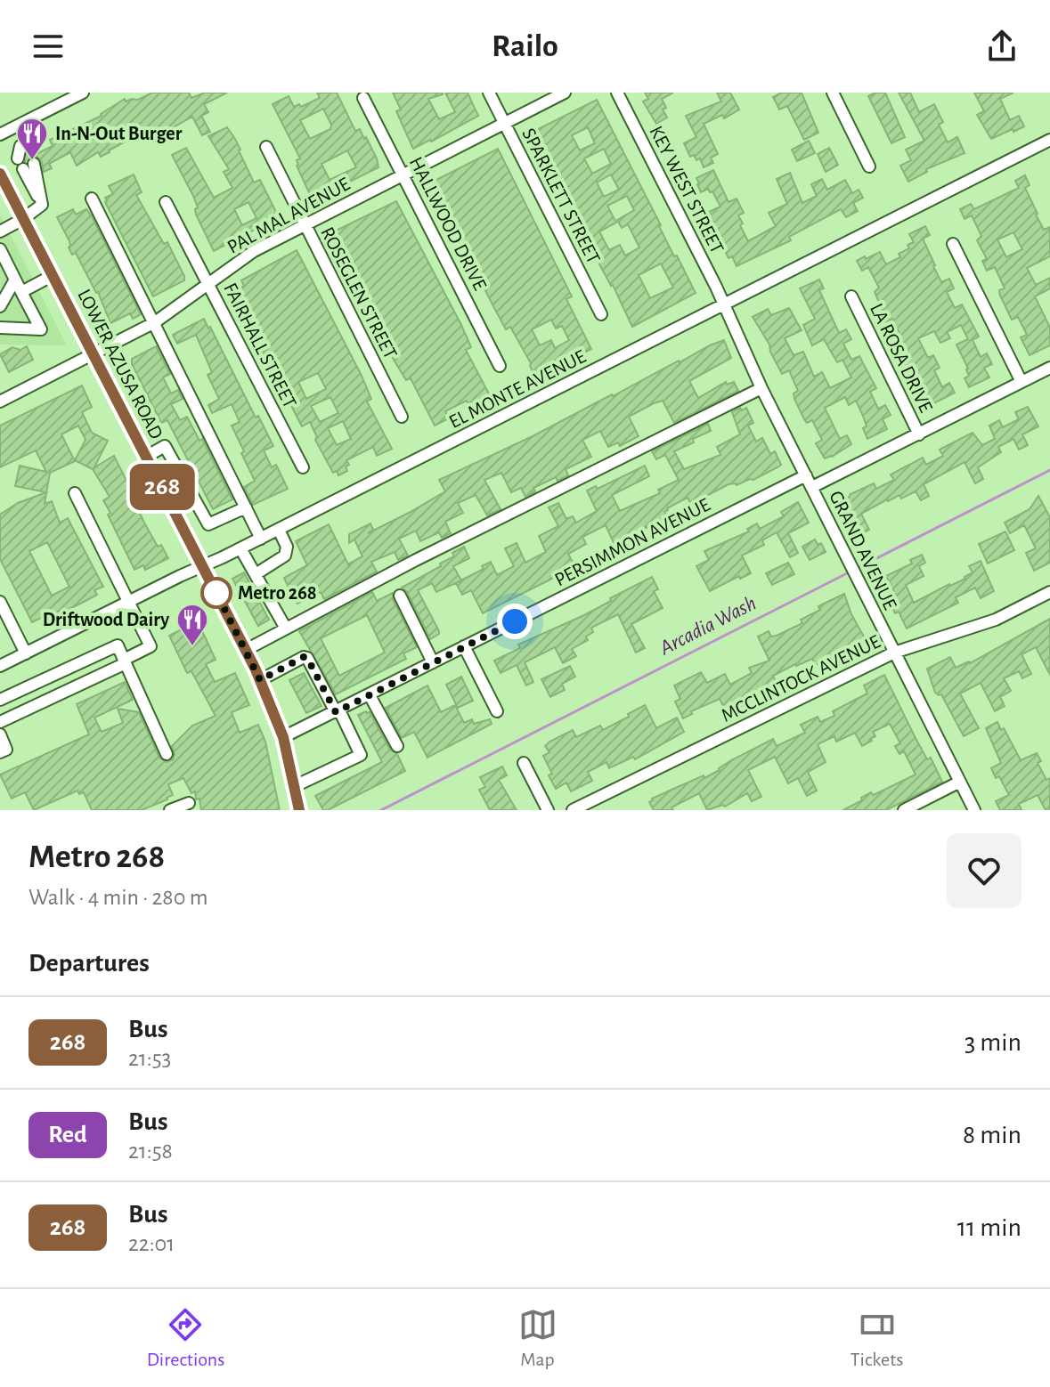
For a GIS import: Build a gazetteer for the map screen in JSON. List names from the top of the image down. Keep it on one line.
{"streets":{"main road":["LOWER AZUSA ROAD"],"street":["KEY WEST STREET","SPARKLETT STREET","PAL MAL AVENUE","HALLWOOD DRIVE","ROSEGLEN STREET","FAIRHALL STREET","LA ROSA DRIVE","EL MONTE AVENUE","PERSIMMON AVENUE","GRAND AVENUE","MCCLINTOCK AVENUE"]},"crossings":[["KEY WEST STREET","EL MONTE AVENUE"],["KEY WEST STREET","GRAND AVENUE"],["SPARKLETT STREET","PAL MAL AVENUE"],["PAL MAL AVENUE","HALLWOOD DRIVE"],["PAL MAL AVENUE","ROSEGLEN STREET"],["PAL MAL AVENUE","FAIRHALL STREET"],["PAL MAL AVENUE","LOWER AZUSA ROAD"],["LOWER AZUSA ROAD","EL MONTE AVENUE"],["LOWER AZUSA ROAD","PERSIMMON AVENUE"],["EL MONTE AVENUE","GRAND AVENUE"],["PERSIMMON AVENUE","GRAND AVENUE"],["GRAND AVENUE","MCCLINTOCK AVENUE"]],"water":["Arcadia Wash"],"places":{"restaurant":["In-N-Out Burger","Driftwood Dairy"],"other":["Metro 268"]},"lines":["bus line 268"],"page":{"header":"Railo","on_map":"268","heading":[["Metro 268","Walk · 4 min · 280 m"],"Departures"],"list":[{"mark":"268","name":"Bus","note":"21:53","value":"3 min"},{"mark":"Red","name":"Bus","note":"21:58","value":"8 min"},{"mark":"268","name":"Bus","note":"22:01","value":"11 min"}],"tabs":["Directions","Map","Tickets"]}}
